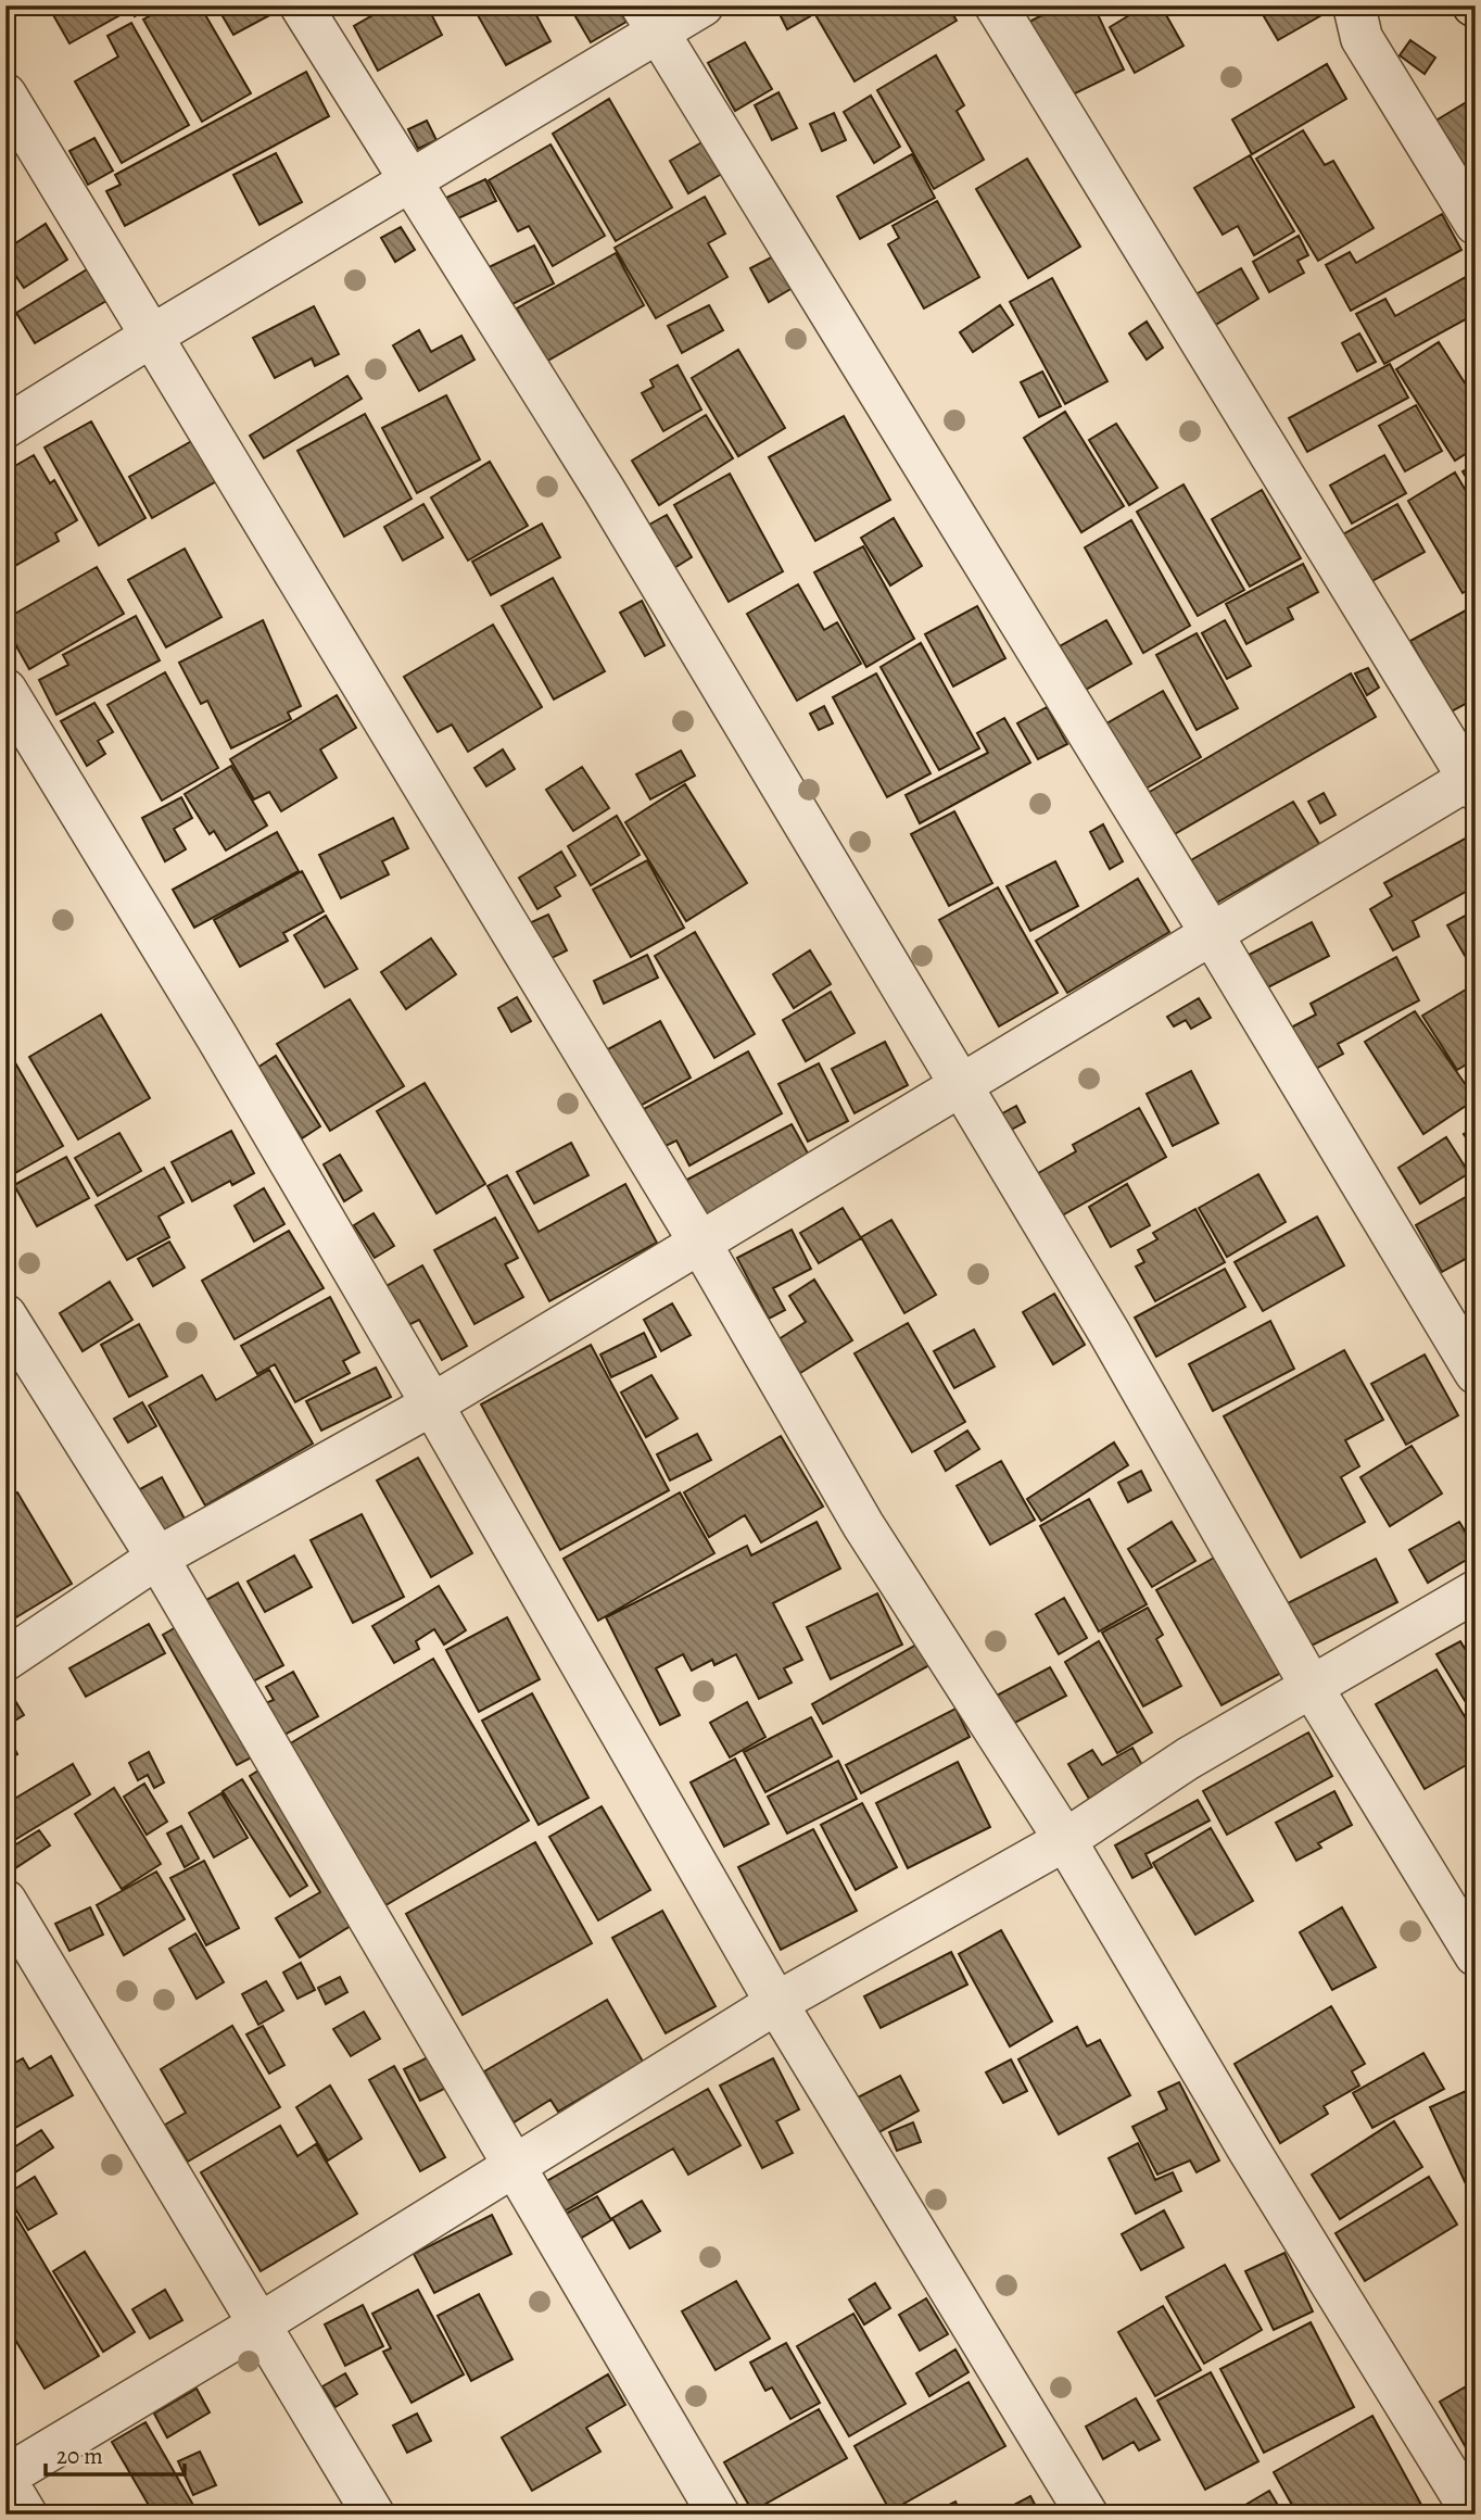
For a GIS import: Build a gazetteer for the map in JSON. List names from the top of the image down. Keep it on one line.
{"scale_bar":"20 m"}
